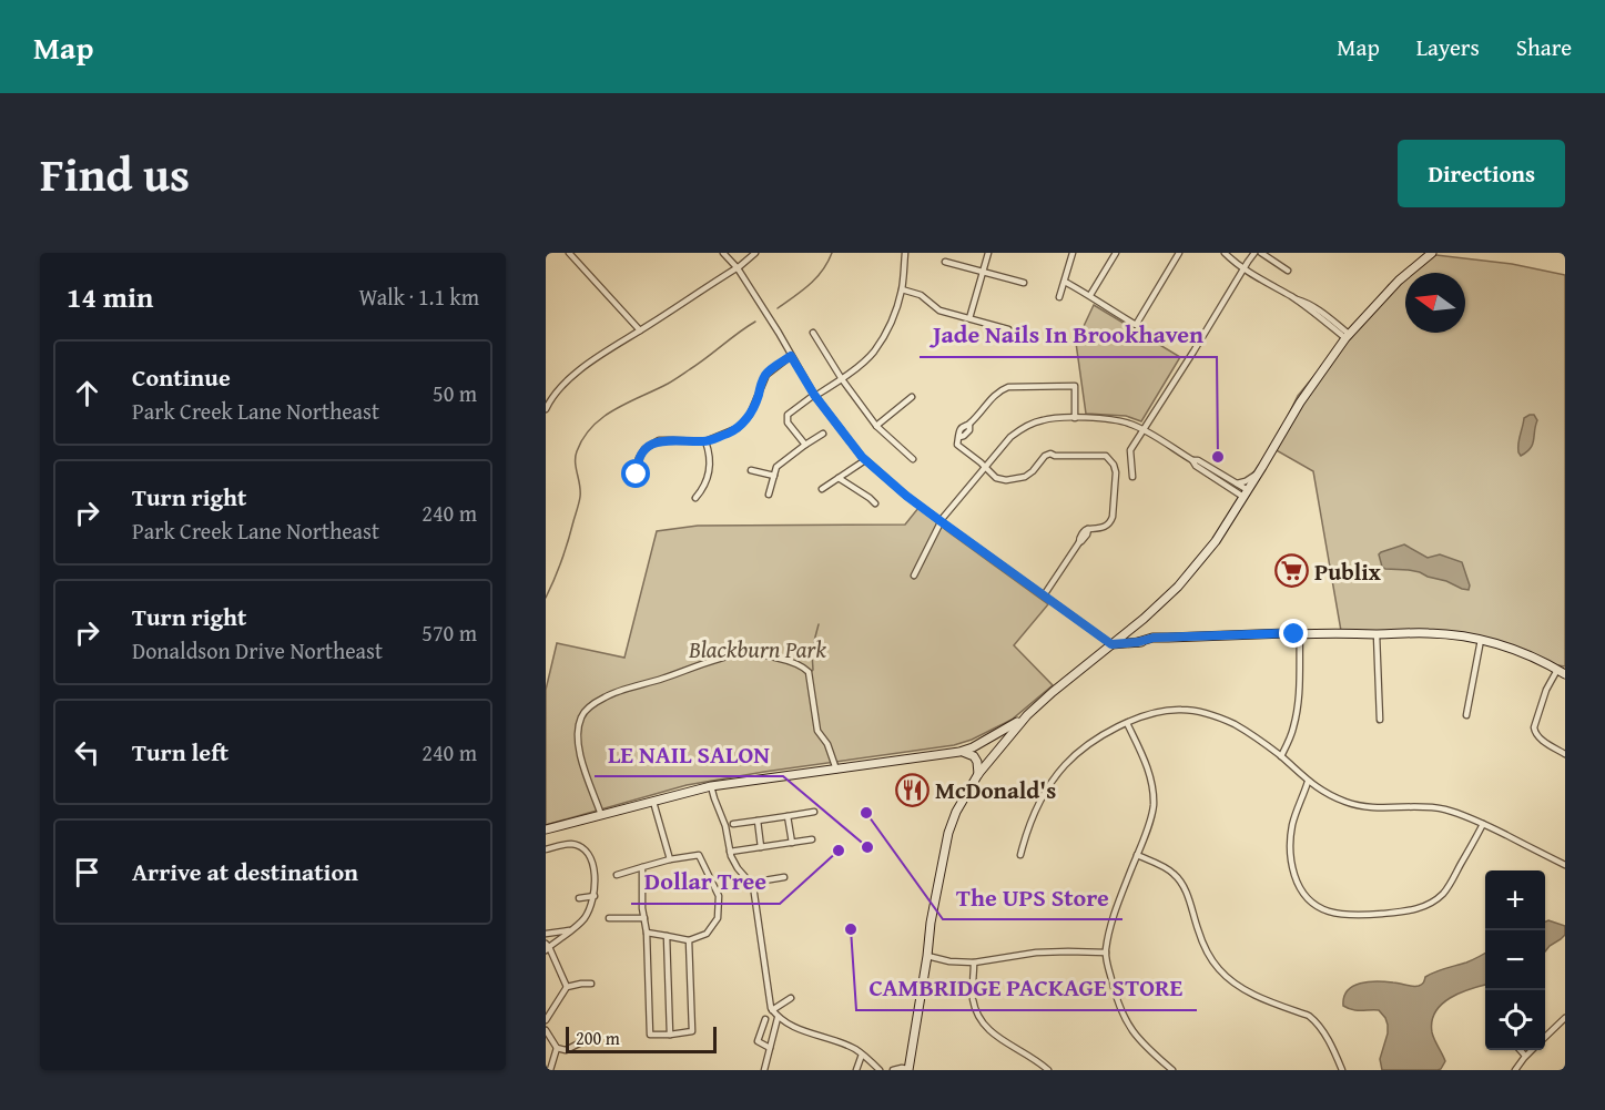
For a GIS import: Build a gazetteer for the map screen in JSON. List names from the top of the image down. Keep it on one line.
{"parks":["Blackburn Park"],"places":{"other":["Jade Nails In Brookhaven","The UPS Store","LE NAIL SALON","Dollar Tree","CAMBRIDGE PACKAGE STORE"],"supermarket":["Publix"],"restaurant":["McDonald's"]},"scale_bar":"200 m","north":"left","page":{"header":"Map","nav":["Map","Layers","Share"],"title":"Find us","buttons":"Directions","heading":["14 min","Walk · 1.1 km"],"list":[["Continue","Park Creek Lane Northeast","50 m"],["Turn right","Park Creek Lane Northeast","240 m"],["Turn right","Donaldson Drive Northeast","570 m"],["Turn left","240 m"],"Arrive at destination"],"map_buttons":["+","−"],"scale":"200 m"}}
